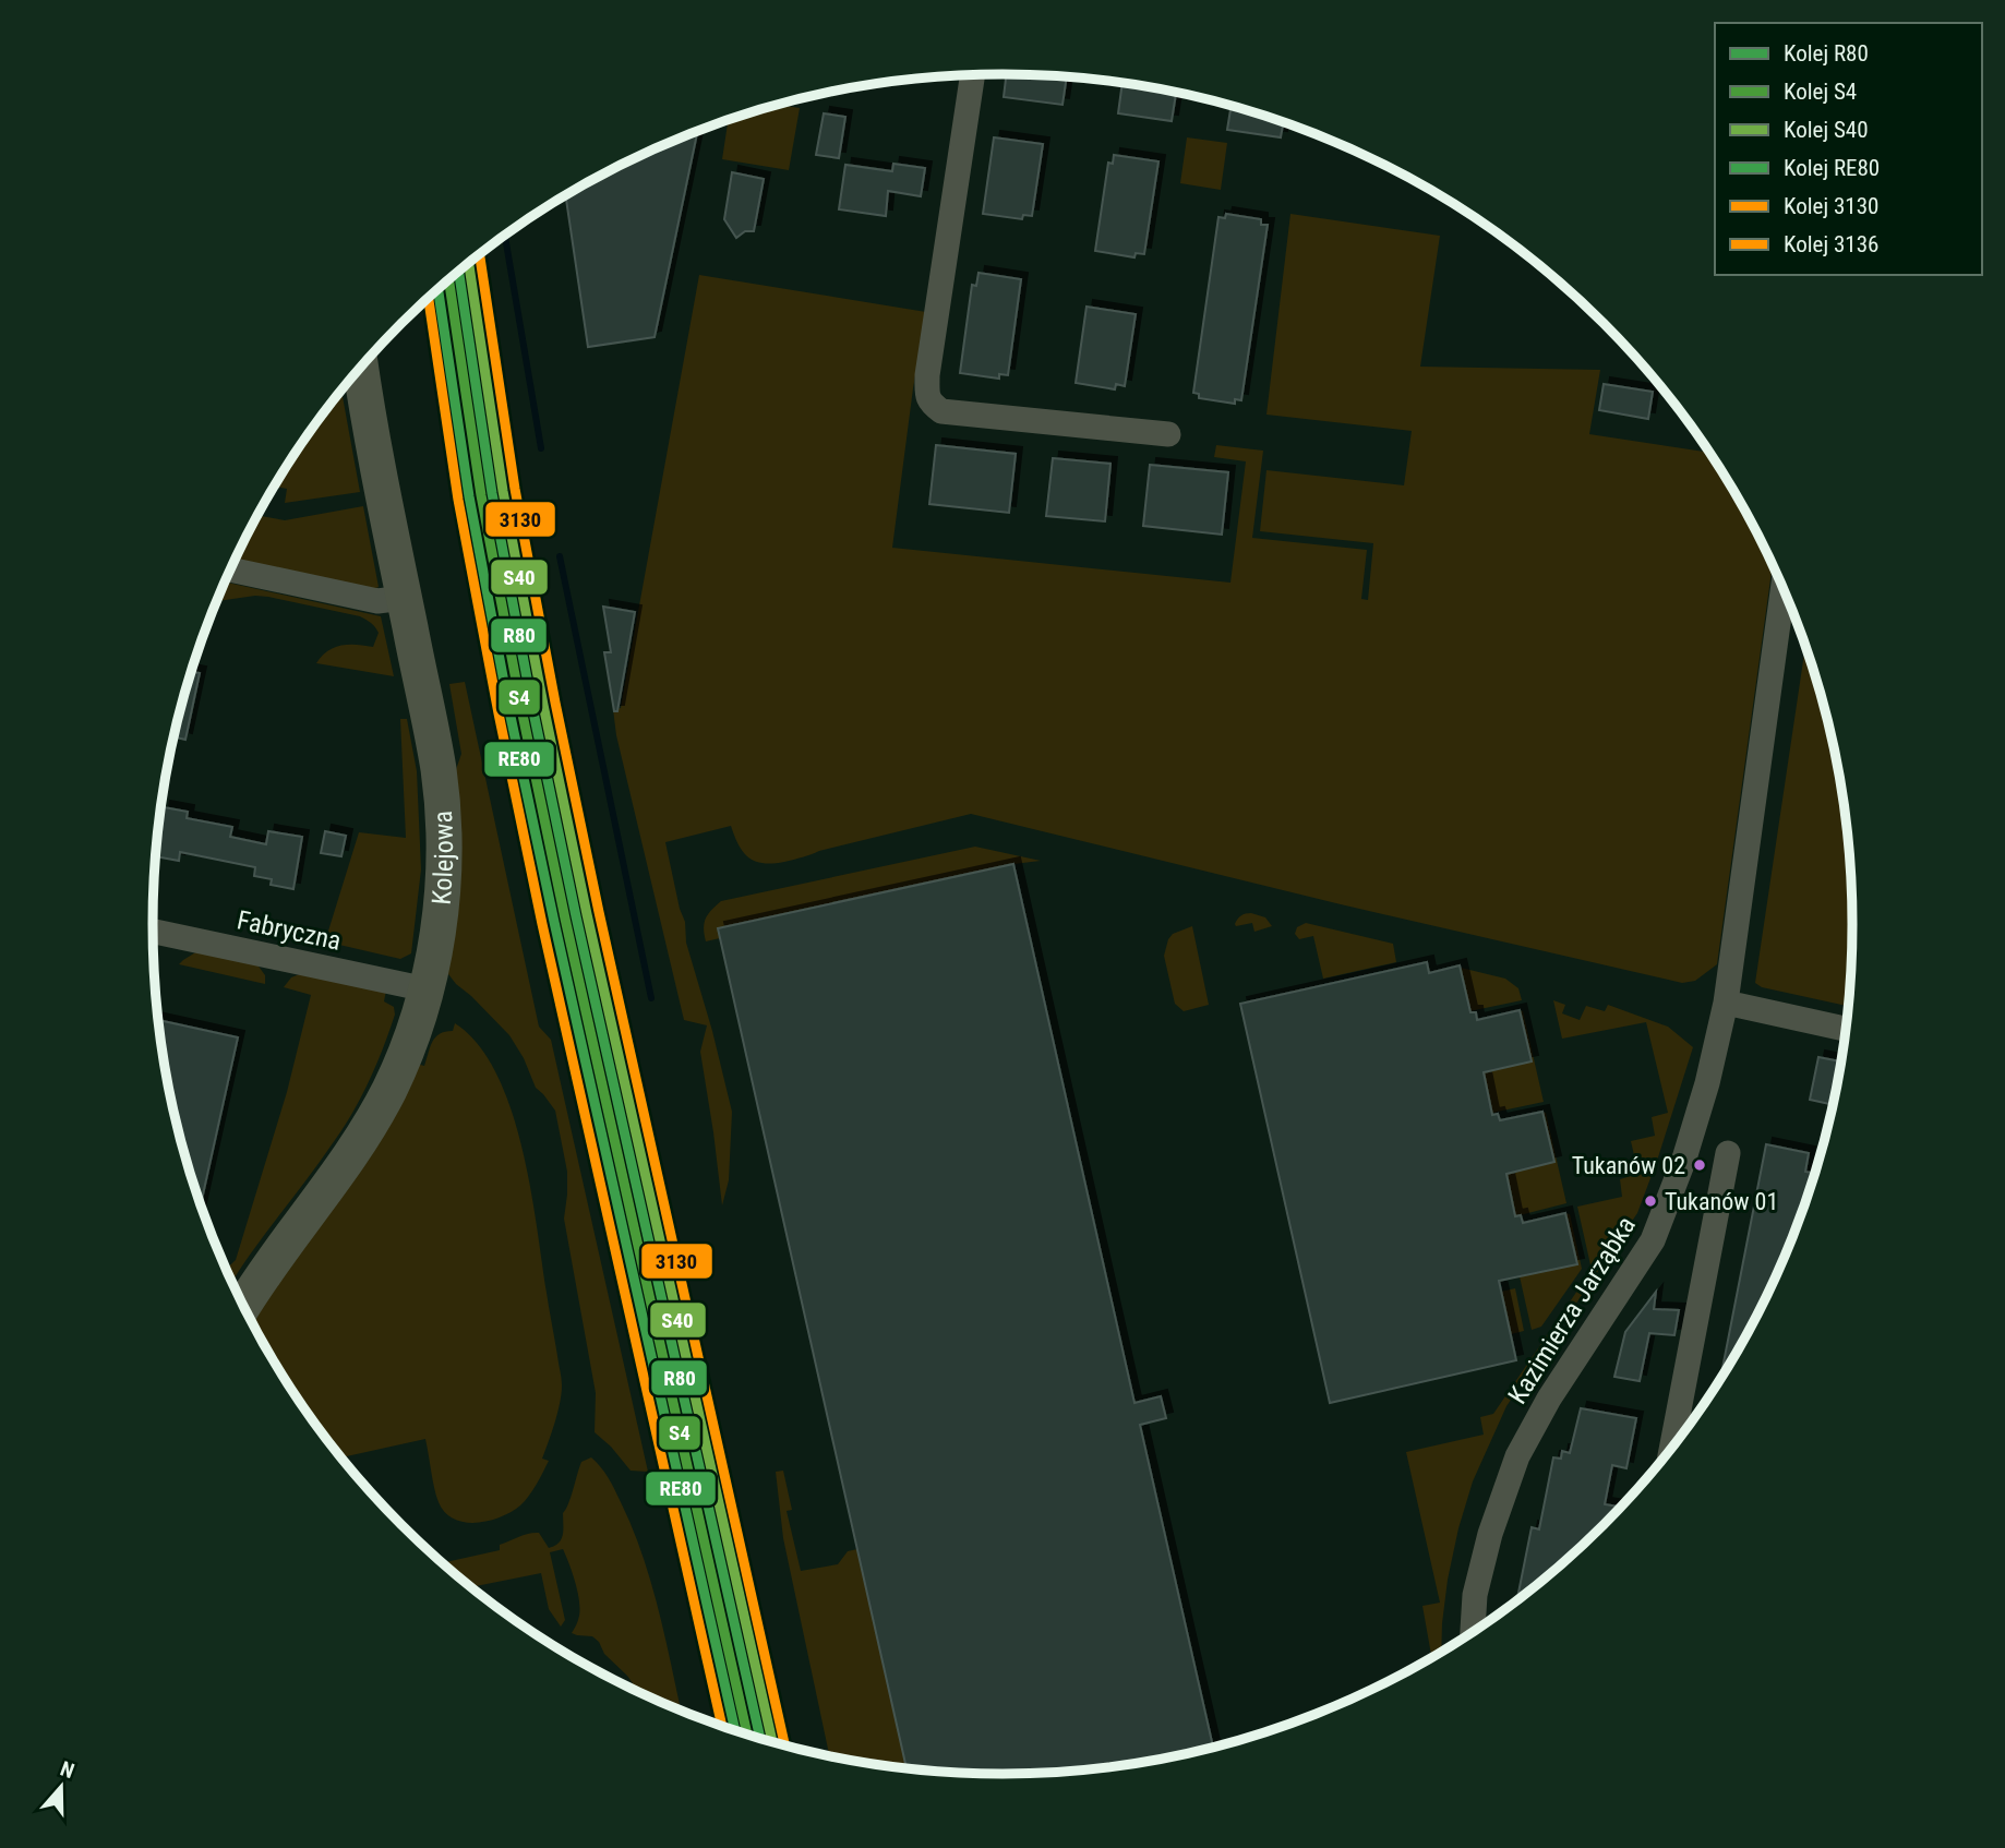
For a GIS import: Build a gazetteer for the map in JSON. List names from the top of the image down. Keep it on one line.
{"streets":{"street":["Kolejowa","Fabryczna","Kazimierza Jarząbka"]},"crossings":[["Kolejowa","Fabryczna"]],"places":["Tukanów 02","Tukanów 01"],"lines":["rail line 3130","rail line S40","rail line R80","rail line S4","rail line RE80","rail line 3136"],"legend":["Kolej R80","Kolej S4","Kolej S40","Kolej RE80","Kolej 3130","Kolej 3136"],"north":"top"}
